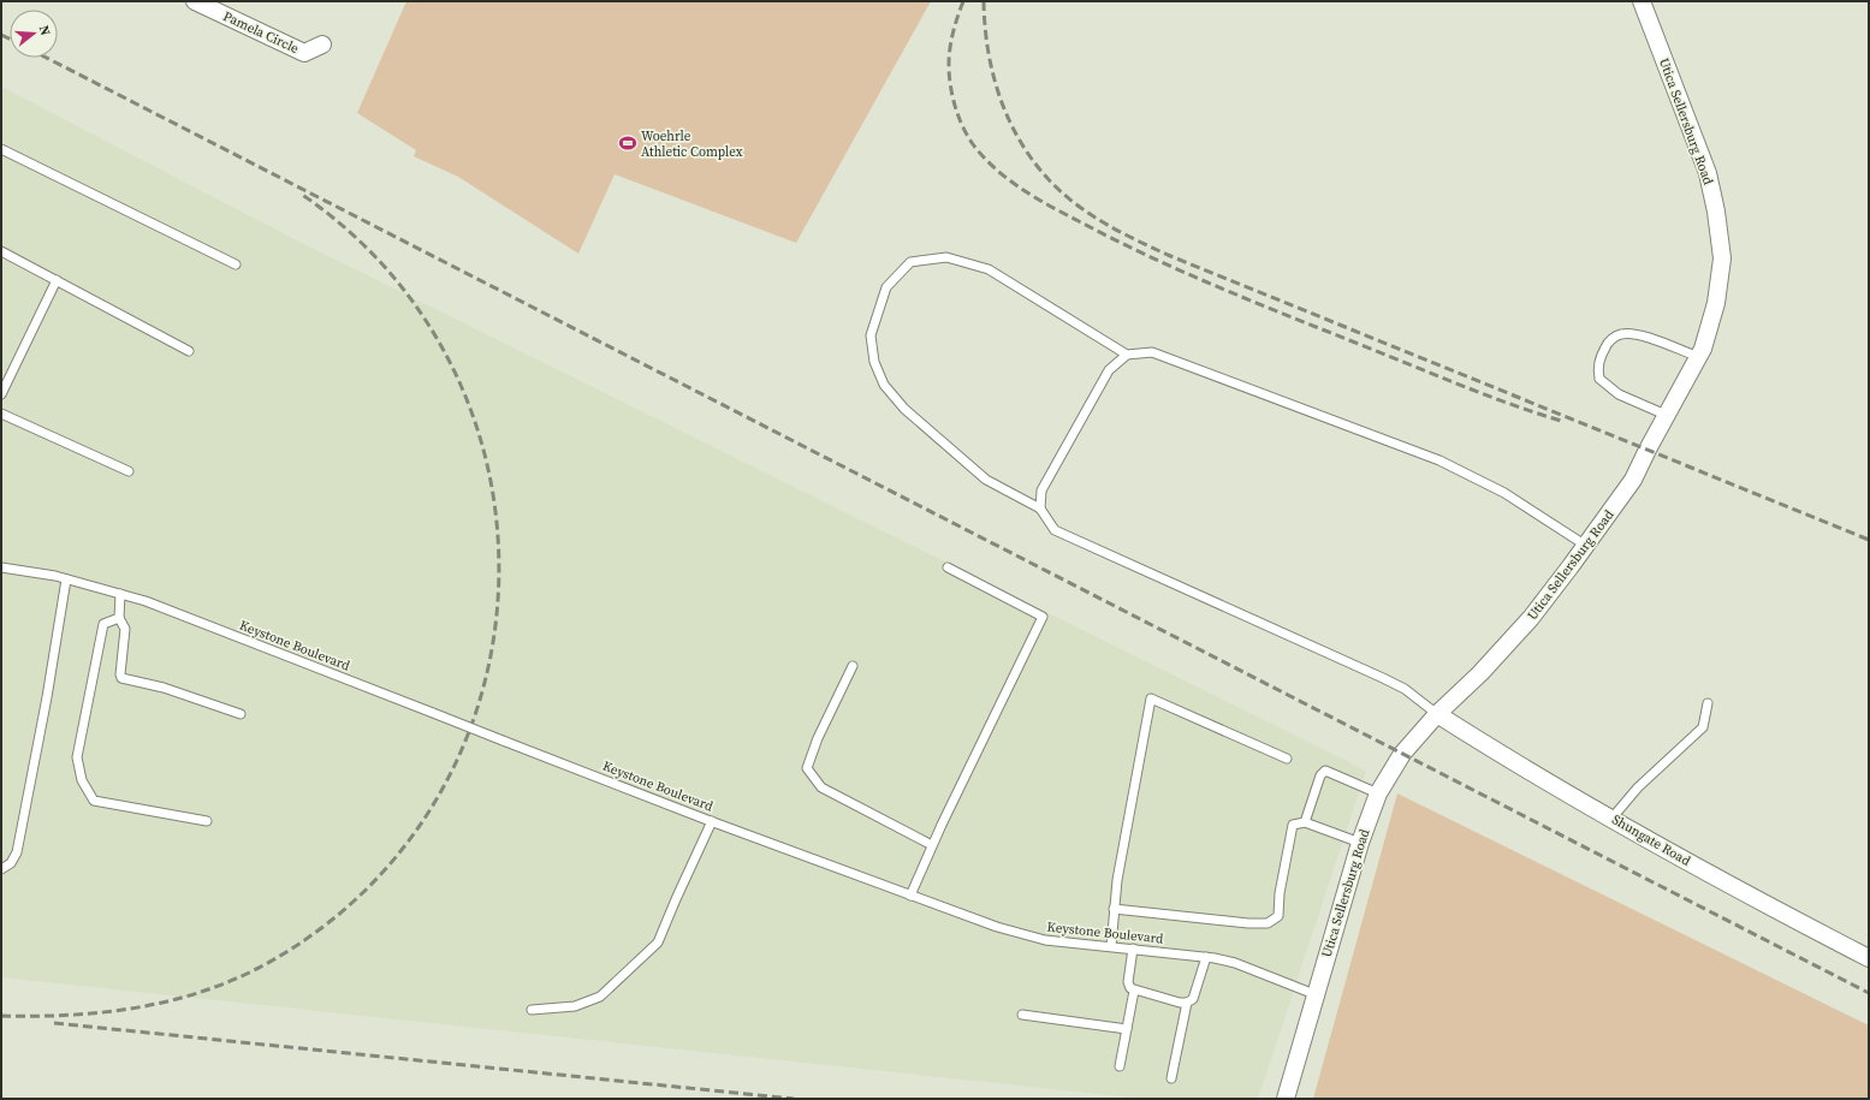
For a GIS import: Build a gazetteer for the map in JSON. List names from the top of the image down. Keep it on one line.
{"streets":{"street":["Pamela Circle","Utica Sellersburg Road","Shungate Road"],"lane":["Keystone Boulevard"]},"crossings":[["Utica Sellersburg Road","Keystone Boulevard"],["Utica Sellersburg Road","Shungate Road"]],"places":{"sports":["Woehrle Athletic Complex"]},"north":"right"}
